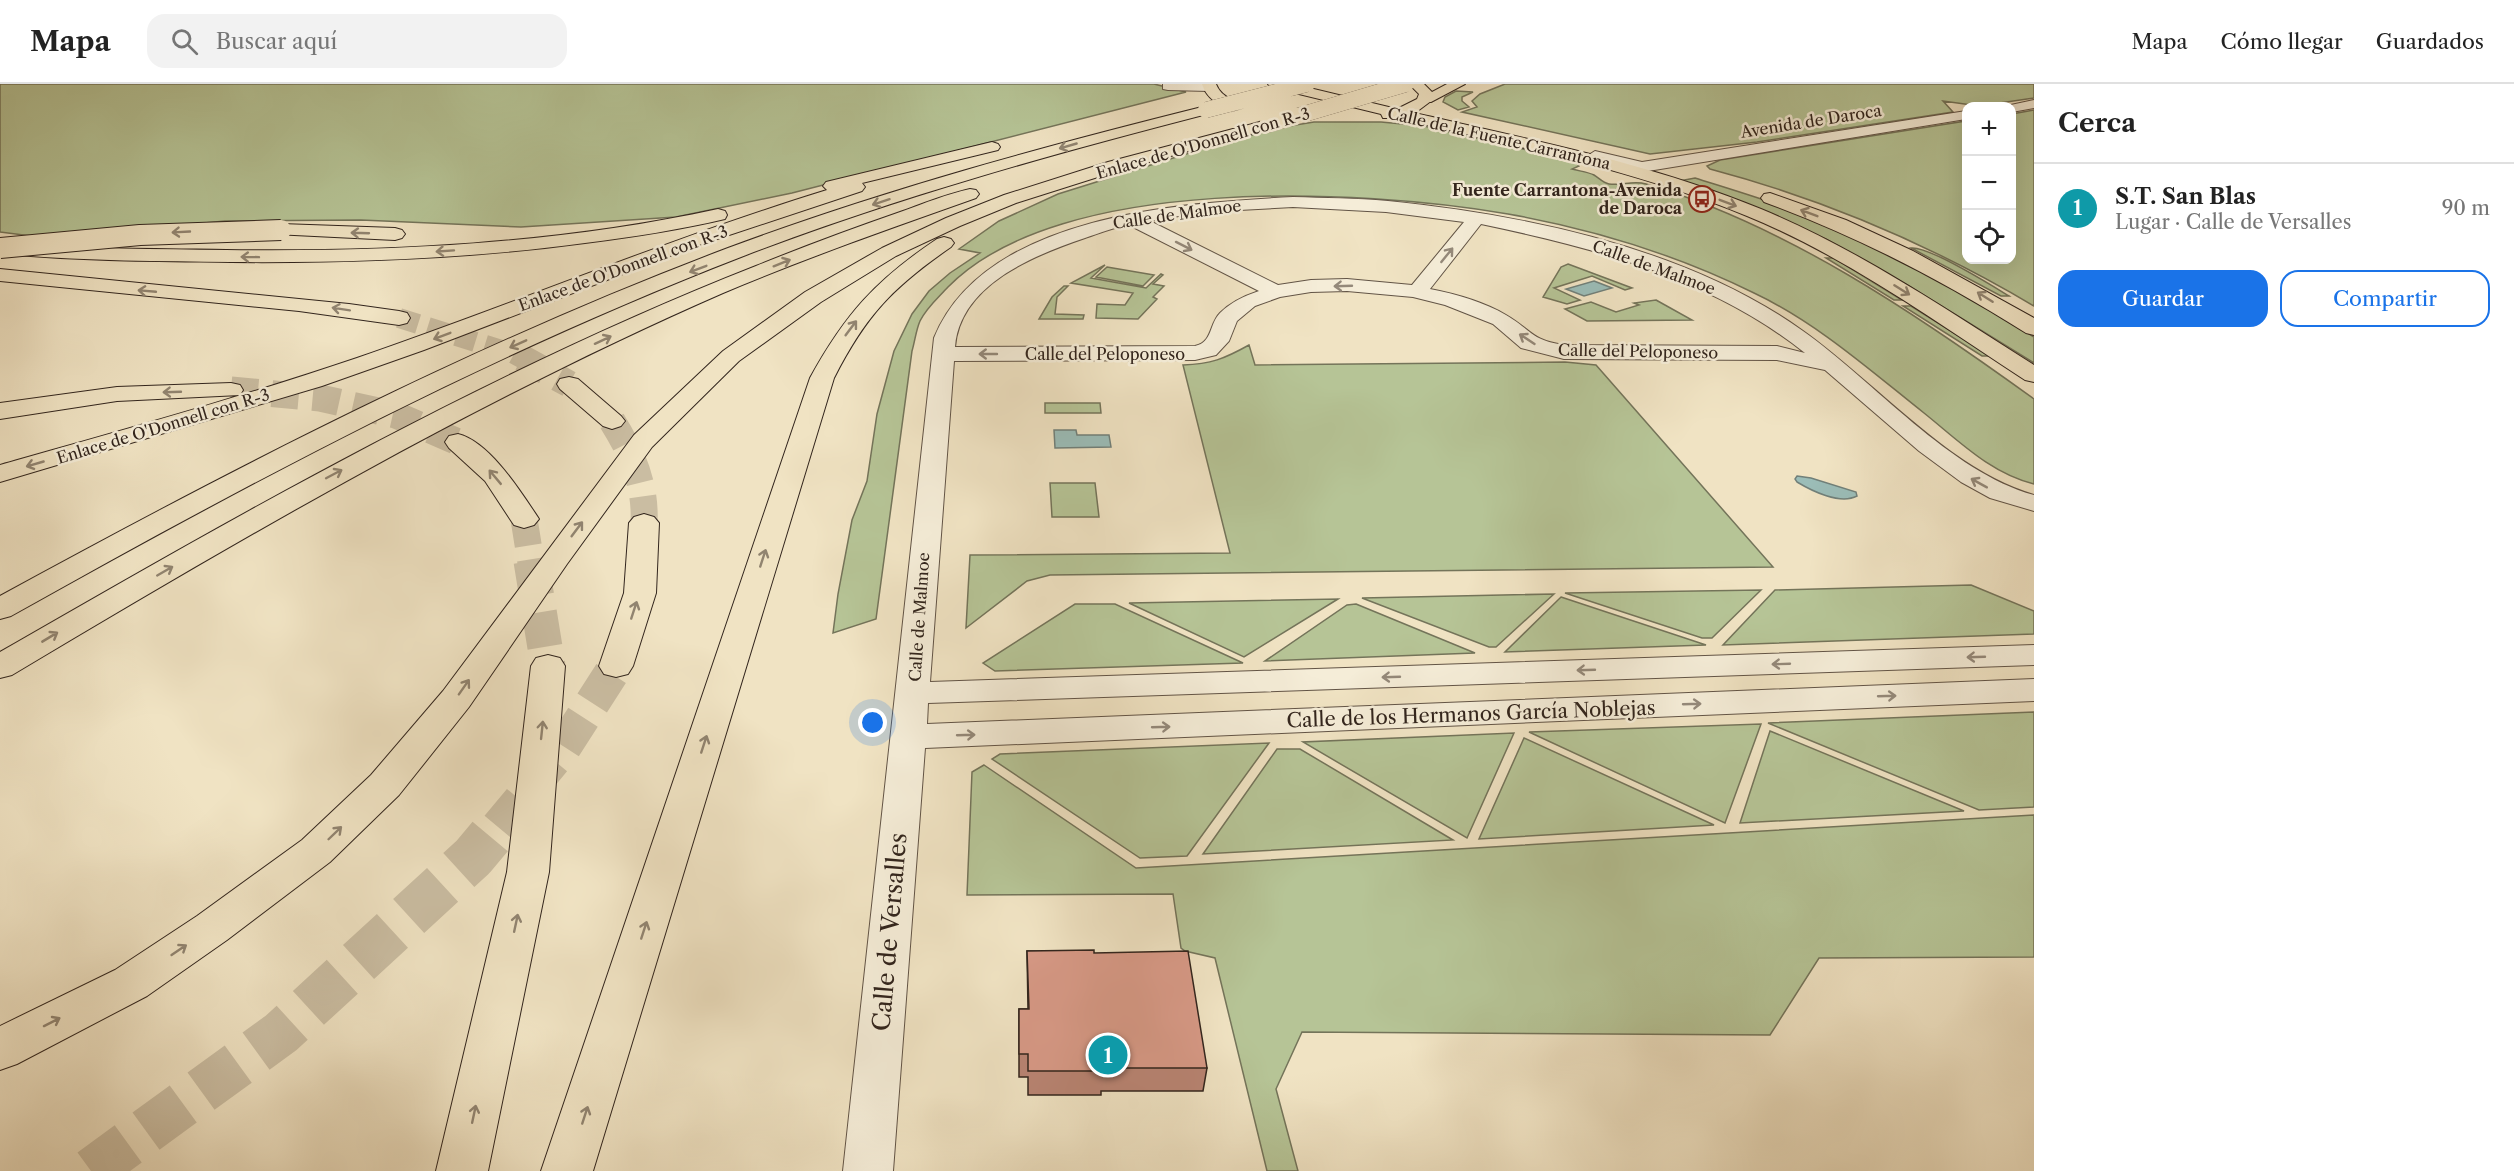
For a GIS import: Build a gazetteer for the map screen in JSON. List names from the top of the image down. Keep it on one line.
{"streets":{"main road":["Calle de la Fuente Carrantona","Enlace de O'Donnell con R-3"],"street":["Avenida de Daroca","Calle de Malmoe","Calle del Peloponeso","Calle de los Hermanos García Noblejas","Calle de Versalles"]},"crossings":[["Avenida de Daroca","Calle de la Fuente Carrantona"],["Calle de Malmoe","Calle del Peloponeso"],["Calle de Malmoe","Calle de los Hermanos García Noblejas"],["Calle de Malmoe","Calle de Versalles"],["Calle de los Hermanos García Noblejas","Calle de Versalles"]],"one_way":["Calle del Peloponeso"],"places":{"bus stop":["Fuente Carrantona-Avenida de Daroca"]},"page":{"header":"Mapa","search":"Buscar aquí","nav":["Mapa","Cómo llegar","Guardados"],"heading":"Cerca","map_buttons":["+","−"],"list":[{"mark":"1","name":"S.T. San Blas","note":"Lugar · Calle de Versalles","value":"90 m"}],"buttons":["Guardar","Compartir"],"pins":"1"}}
